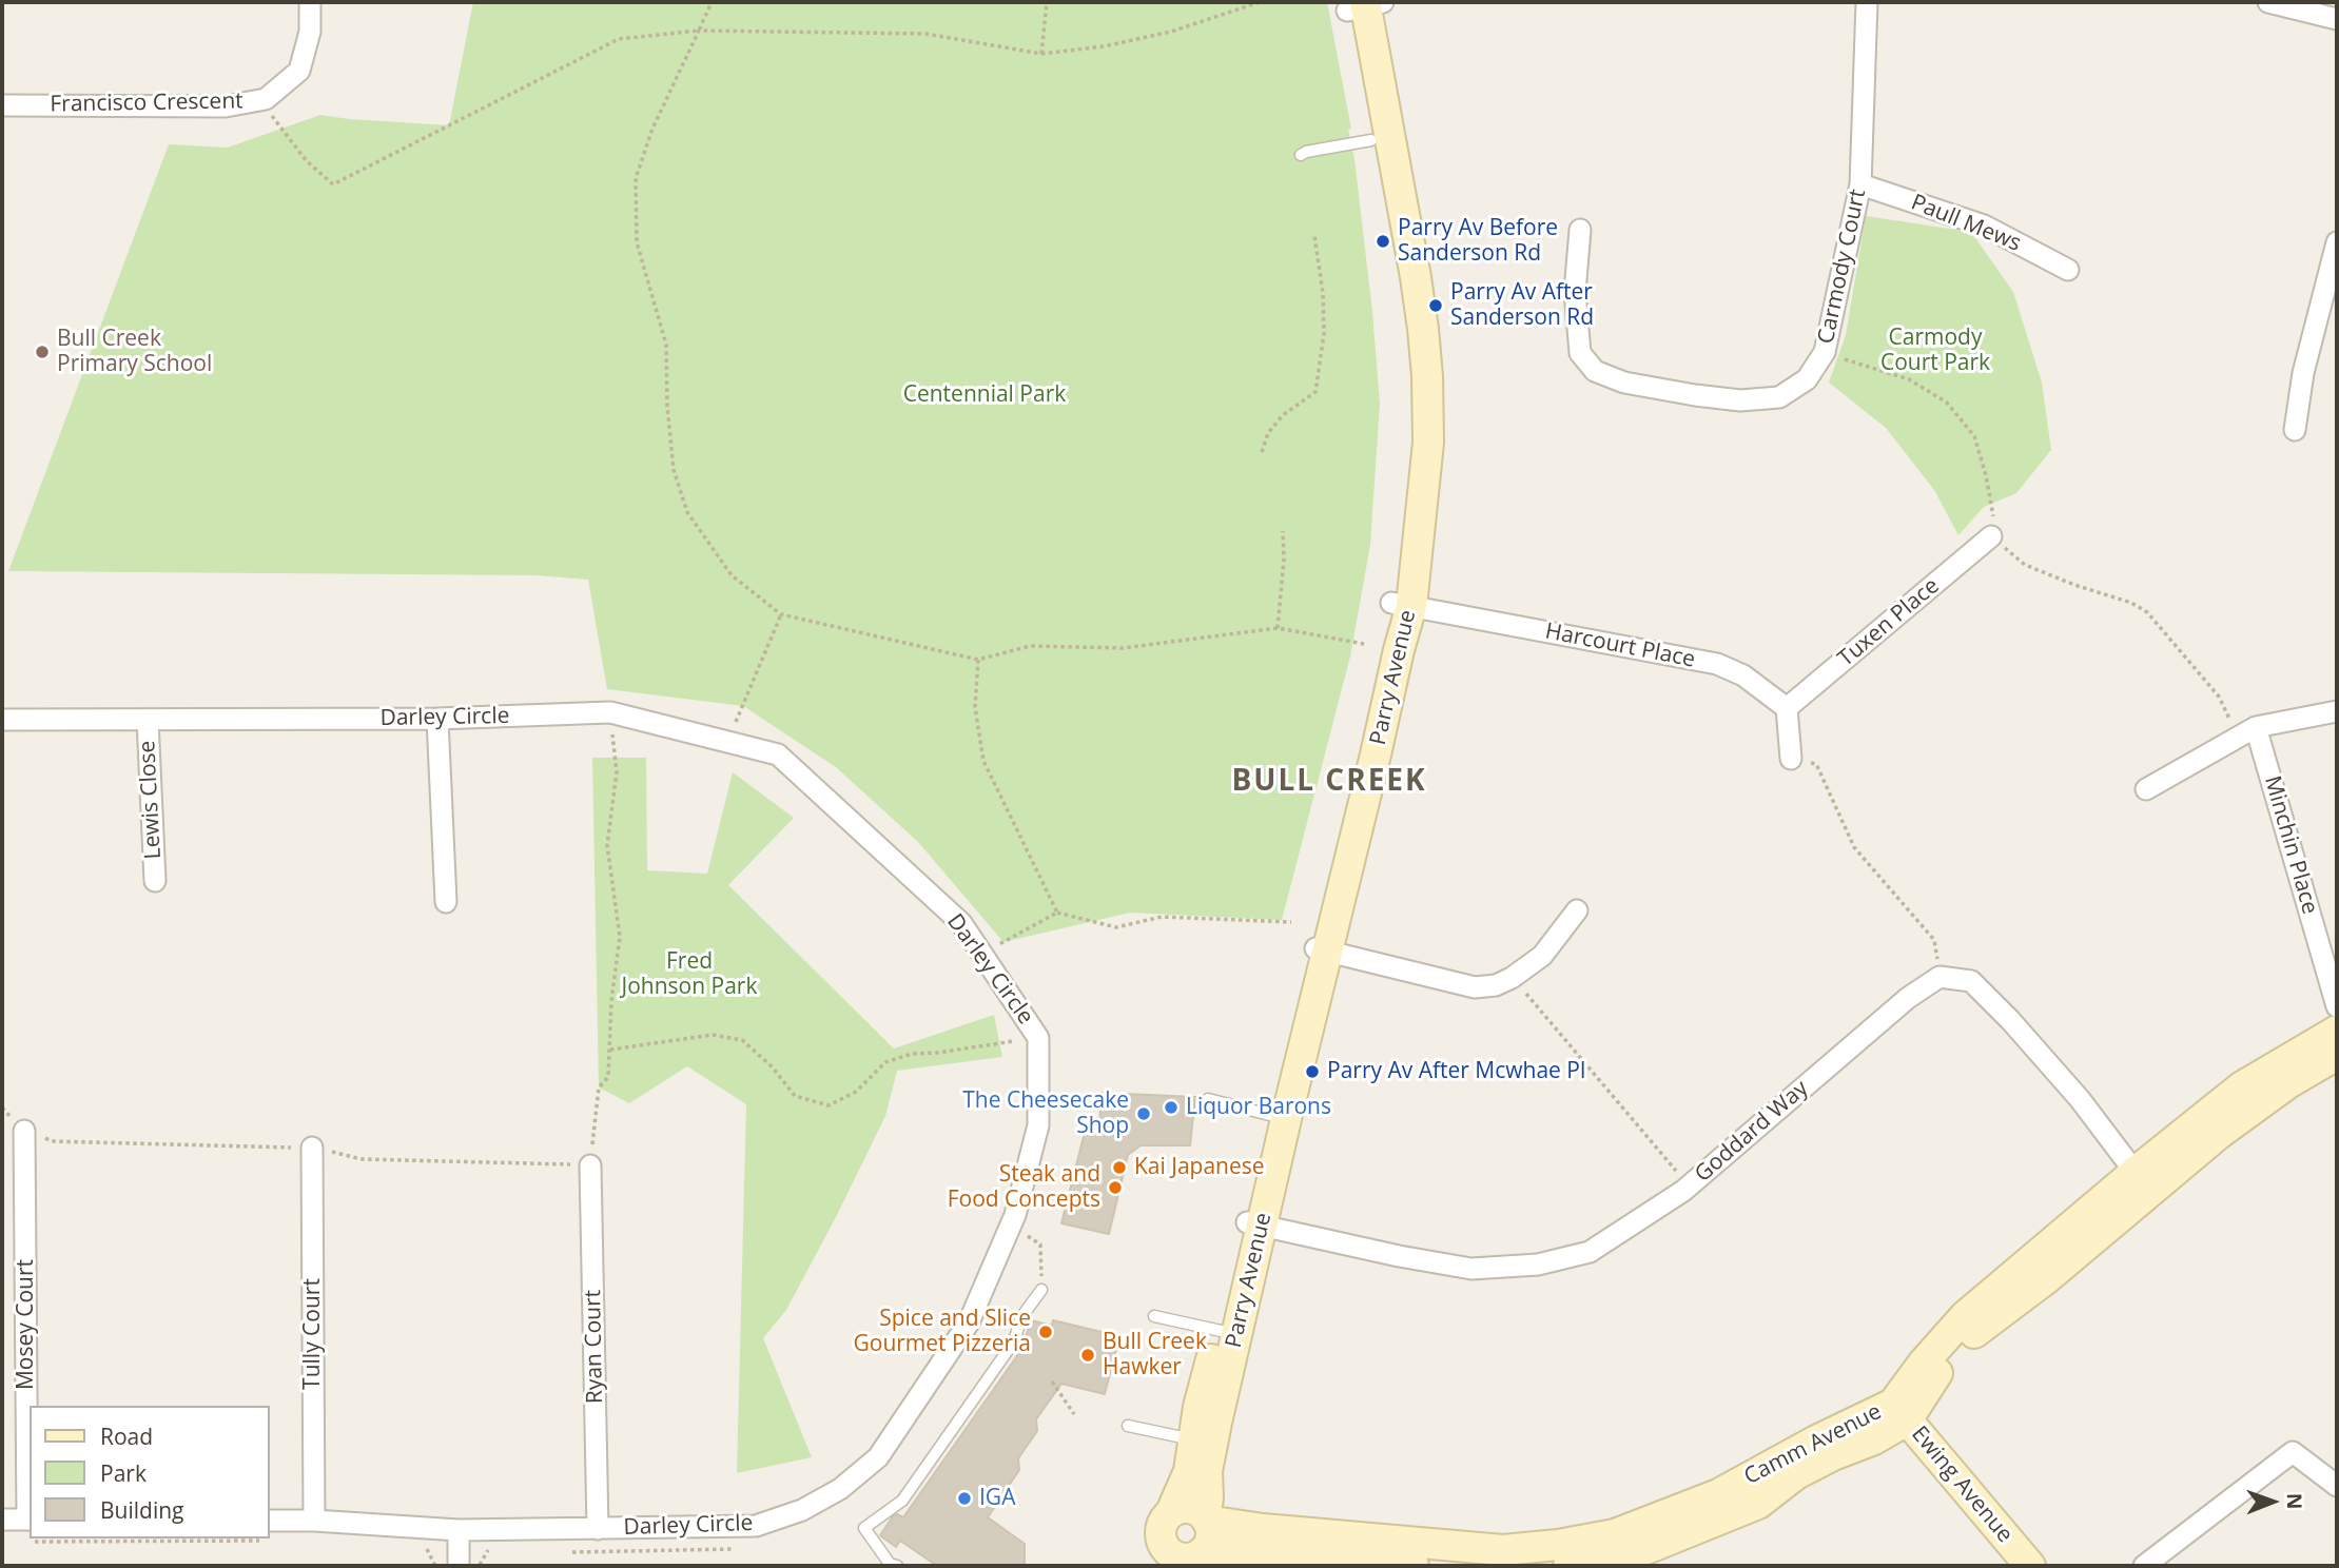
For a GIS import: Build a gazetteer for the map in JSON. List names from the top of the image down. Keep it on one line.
{"streets":{"main road":["Parry Avenue","Camm Avenue","Ewing Avenue"],"street":["Francisco Crescent","Paull Mews","Carmody Court","Tuxen Place","Harcourt Place","Darley Circle","Lewis Close","Minchin Place","Goddard Way","Mosey Court","Tully Court","Ryan Court"]},"crossings":[["Paull Mews","Carmody Court"],["Tuxen Place","Harcourt Place"],["Harcourt Place","Parry Avenue"],["Parry Avenue","Goddard Way"],["Parry Avenue","Camm Avenue"],["Darley Circle","Lewis Close"],["Darley Circle","Tully Court"],["Darley Circle","Ryan Court"],["Camm Avenue","Ewing Avenue"]],"districts":["BULL CREEK"],"parks":["Carmody Court Park","Centennial Park","Fred Johnson Park"],"places":["Parry Av Before Sanderson Rd","Parry Av After Sanderson Rd","Bull Creek Primary School","Parry Av After Mcwhae Pl","Liquor Barons","The Cheesecake Shop","Kai Japanese","Steak and Food Concepts","Spice and Slice Gourmet Pizzeria","Bull Creek Hawker","IGA"],"legend":["Road","Park","Building"],"north":"right"}
